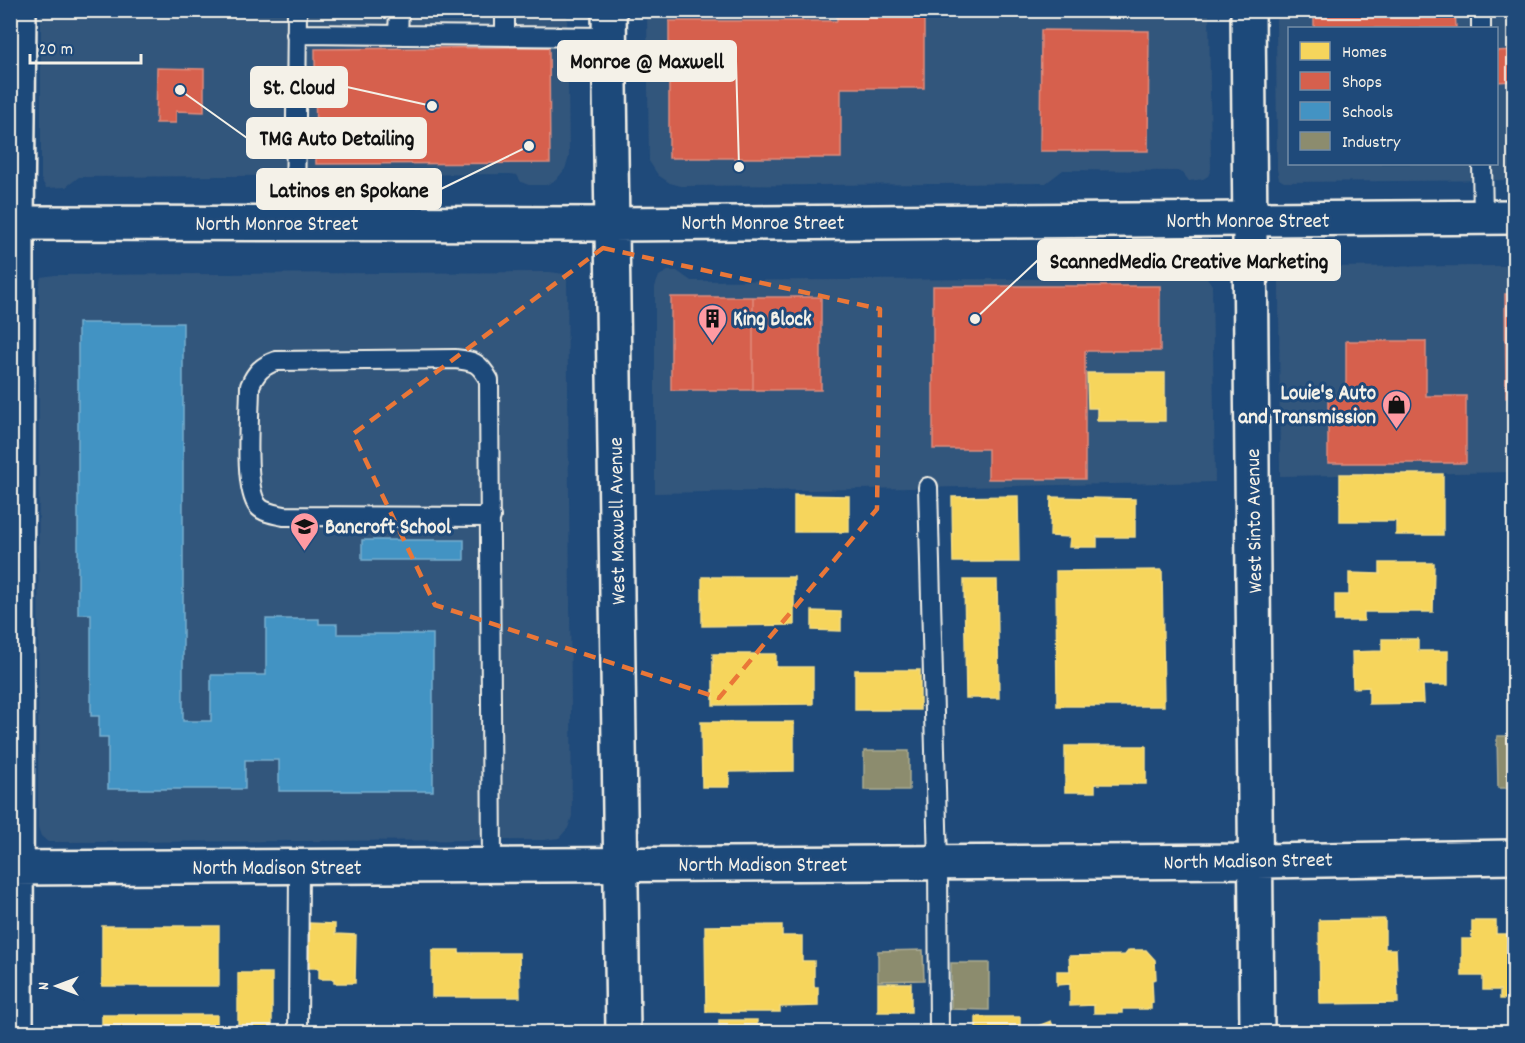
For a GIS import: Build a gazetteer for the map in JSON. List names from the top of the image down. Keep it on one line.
{"streets":{"street":["North Monroe Street","West Maxwell Avenue","West Sinto Avenue","North Madison Street"]},"crossings":[["North Monroe Street","West Maxwell Avenue"],["North Monroe Street","West Sinto Avenue"],["West Maxwell Avenue","North Madison Street"],["West Sinto Avenue","North Madison Street"]],"places":{"other":["TMG Auto Detailing","St. Cloud","Latinos en Spokane","Monroe @ Maxwell","ScannedMedia Creative Marketing"],"building":["King Block"],"shop":["Louie's Auto and Transmission"],"school or university":["Bancroft School"]},"legend":["Homes","Shops","Schools","Industry"],"scale_bar":"20 m","north":"left"}
